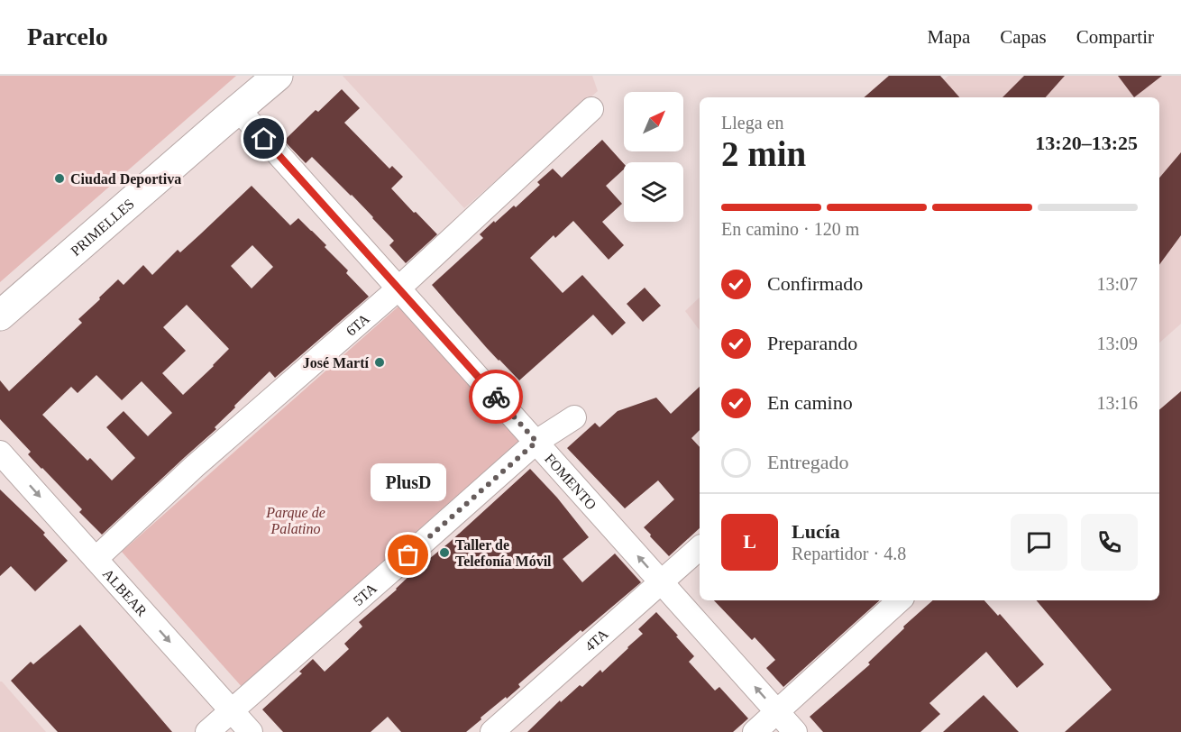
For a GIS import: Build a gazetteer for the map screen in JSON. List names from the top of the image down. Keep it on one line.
{"streets":{"main road":["PRIMELLES"],"street":["6TA","FOMENTO","ALBEAR","5TA","4TA"]},"crossings":[["PRIMELLES","FOMENTO"],["6TA","FOMENTO"],["6TA","ALBEAR"],["FOMENTO","5TA"],["FOMENTO","4TA"],["ALBEAR","5TA"]],"one_way":["FOMENTO","ALBEAR"],"parks":["Parque de Palatino"],"places":["Ciudad Deportiva","José Martí","Taller de Telefonía Móvil","PlusD"],"north":"top right","page":{"header":"Parcelo","nav":["Mapa","Capas","Compartir"],"heading":["2 min","Llega en","13:20–13:25"],"panel":["Lucía","Repartidor · 4.8"],"bar":"En camino · 120 m","list":[["Confirmado","13:07"],["Preparando","13:09"],["En camino","13:16"],"Entregado"],"bubble":"PlusD","round":"L"}}
